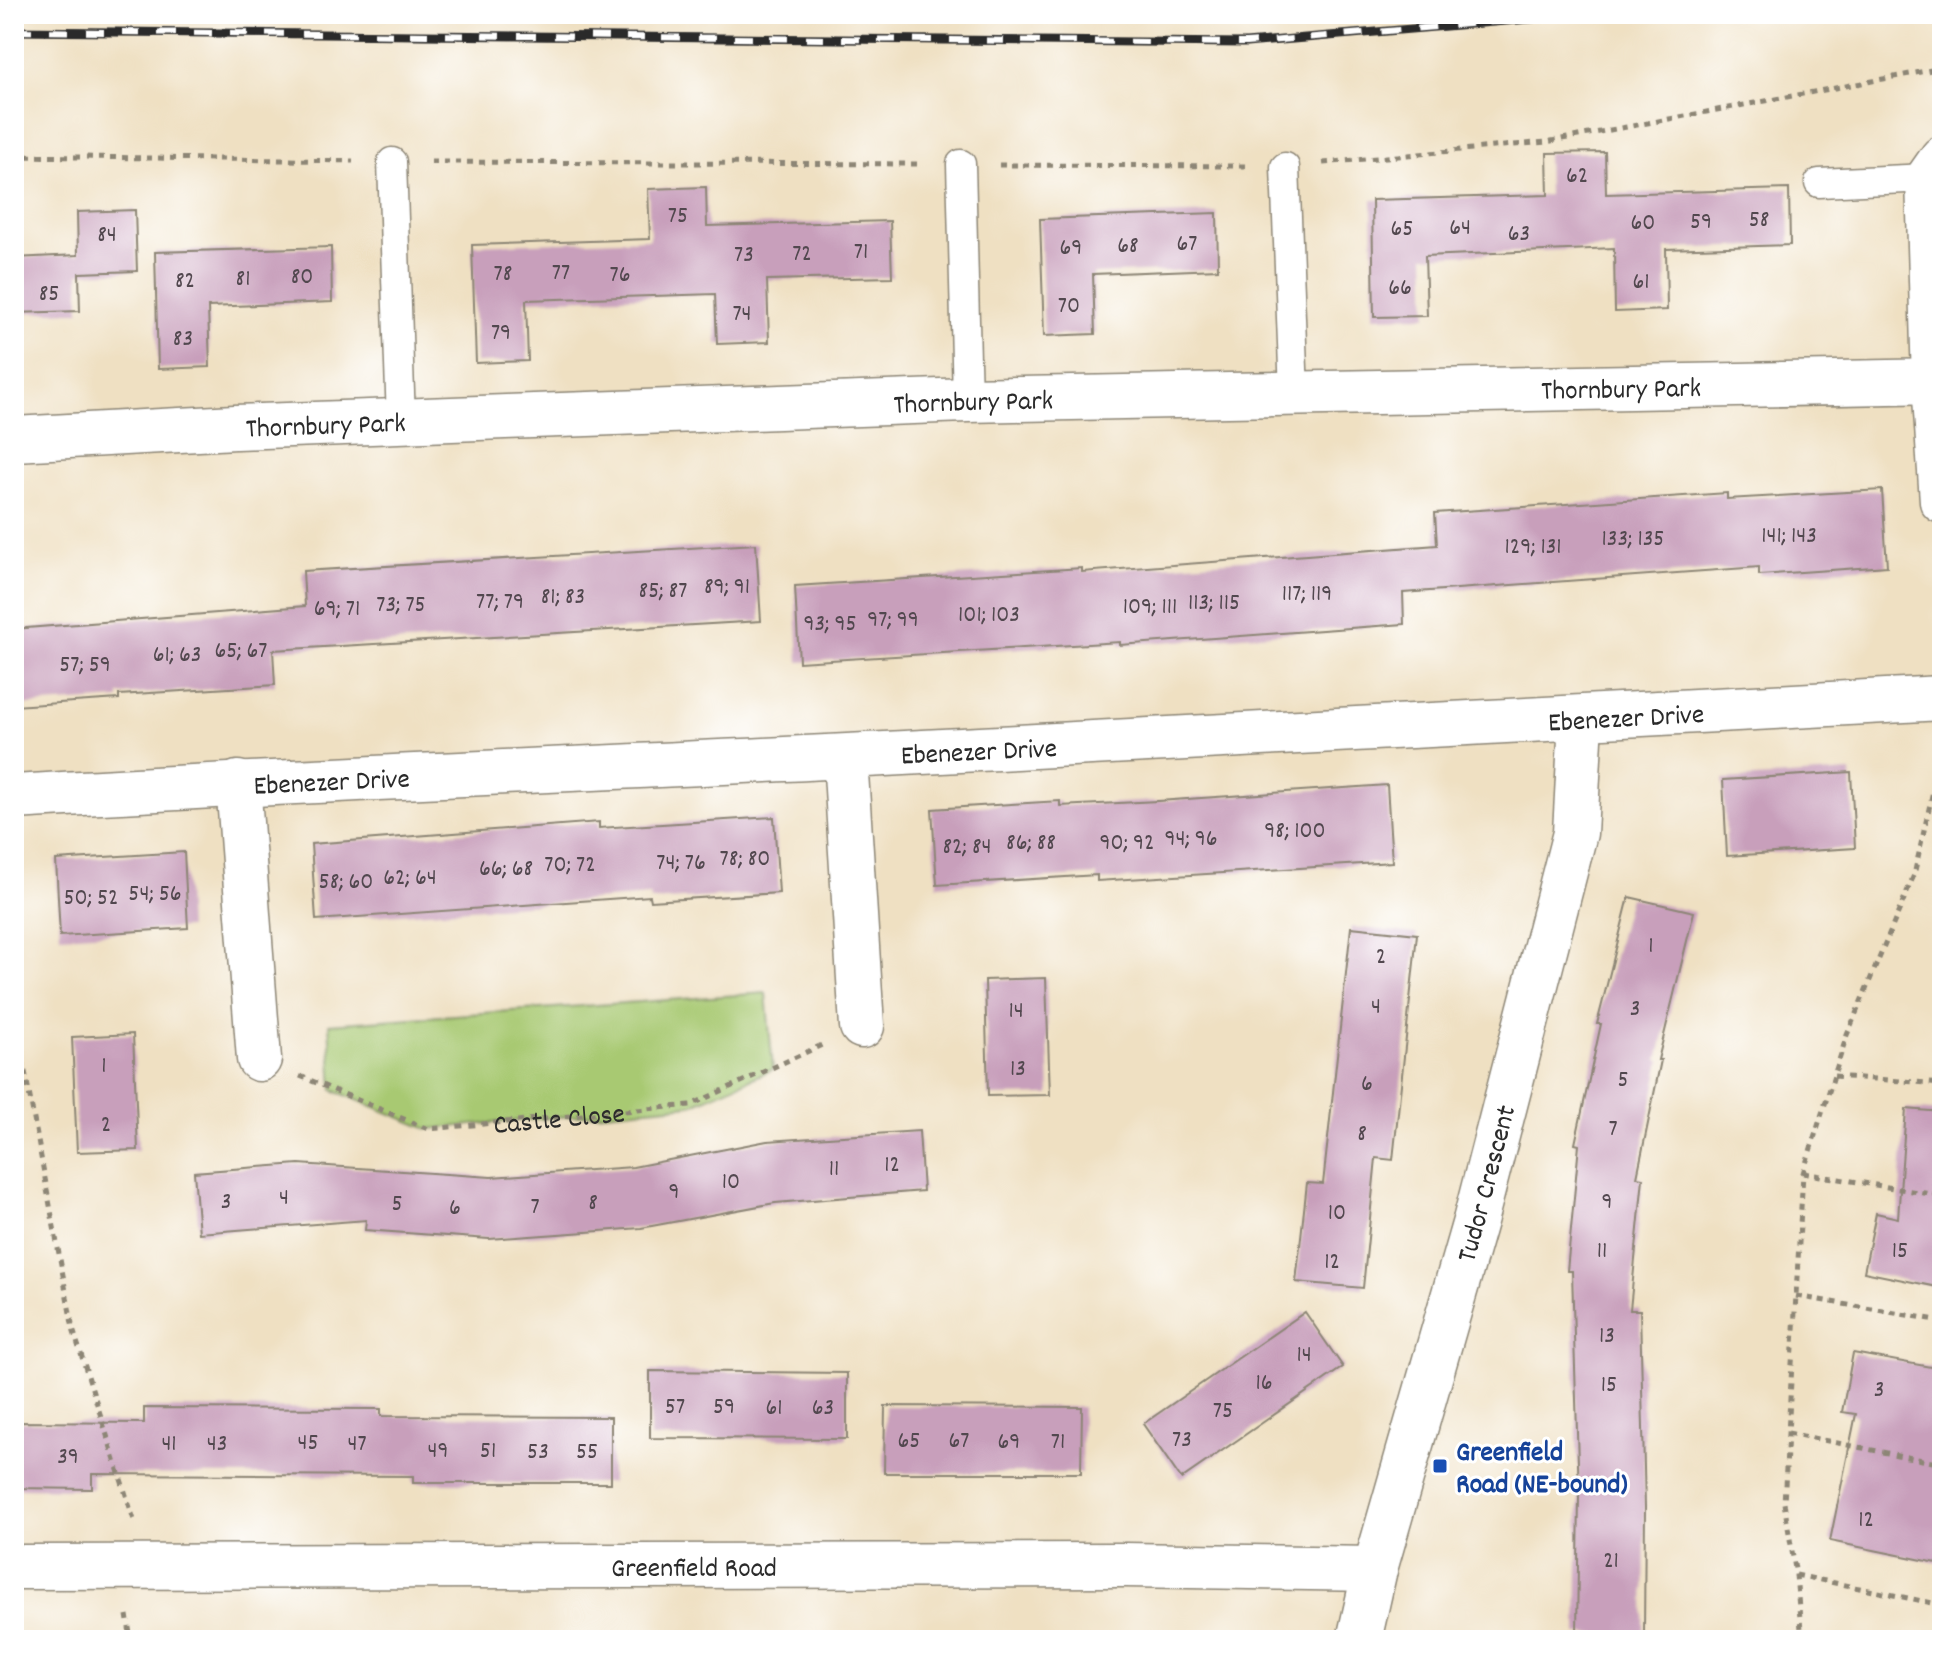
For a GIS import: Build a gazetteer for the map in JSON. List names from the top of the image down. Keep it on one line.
{"streets":{"street":["Thornbury Park","Ebenezer Drive","Tudor Crescent","Greenfield Road"],"path":["Castle Close"]},"crossings":[["Ebenezer Drive","Tudor Crescent"],["Tudor Crescent","Greenfield Road"]],"places":{"transit":["Greenfield Road (NE-bound)"]},"house_numbers":["62","75","58","59","60","64","65","63","84","67","68","69","71","72","73","77","78","76","80","81","82","61","66","85","70","74","79","83","141; 143","133; 135","129; 131","89; 91","85; 87","117; 119","81; 83","77; 79","113; 115","73; 75","109; 111","69; 71","101; 103","97; 99","93; 95","65; 67","61; 63","57; 59","98; 100","94; 96","86; 88","90; 92","82; 84","78; 80","74; 76","70; 72","66; 68","62; 64","58; 60","54; 56","50; 52","1","2","4","3","14","1","13","5","6","2","7","8","12","11","10","9","4","3","9","8","5","7","6","10","11","15","12","13","14","16","15","3","57","59","61","63","75","73","65","67","69","71","45","41","43","47","49","51","53","55","39","12","21"]}
